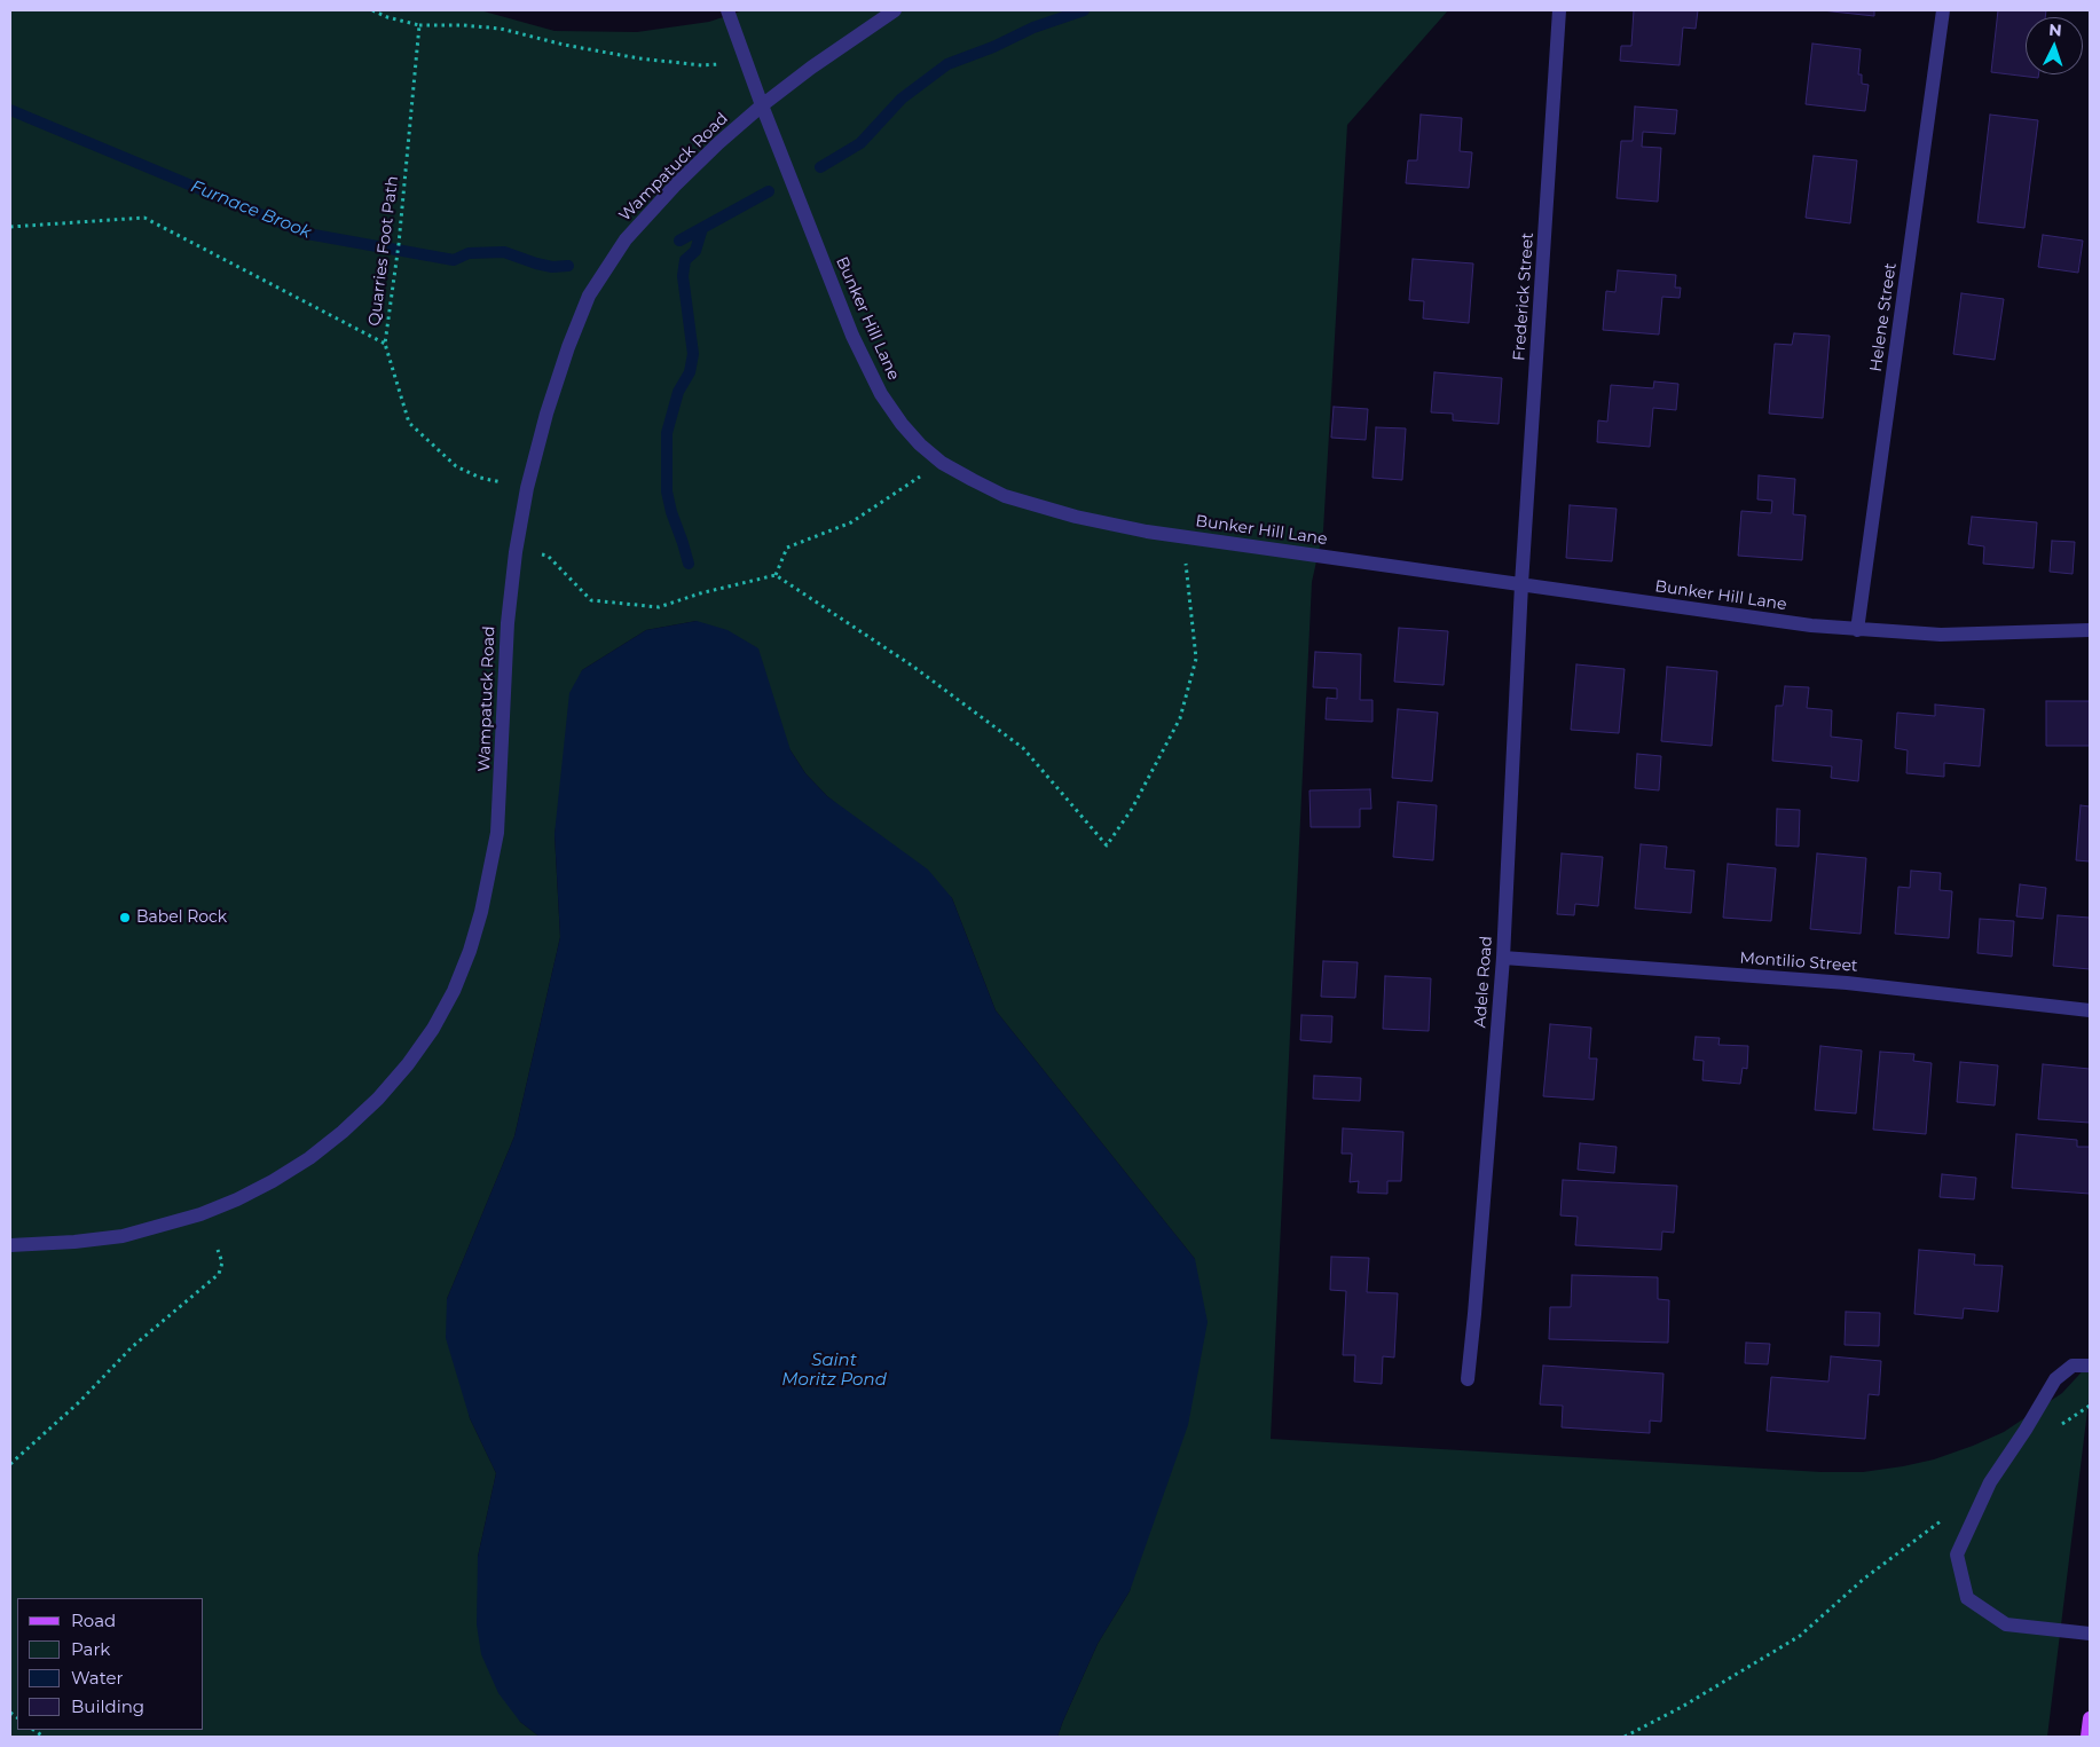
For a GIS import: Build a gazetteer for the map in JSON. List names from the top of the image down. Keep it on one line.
{"streets":{"street":["Wampatuck Road","Frederick Street","Helene Street","Bunker Hill Lane","Montilio Street","Adele Road"],"path":["Quarries Foot Path"]},"crossings":[["Wampatuck Road","Quarries Foot Path"],["Wampatuck Road","Bunker Hill Lane"],["Frederick Street","Bunker Hill Lane"],["Frederick Street","Adele Road"],["Helene Street","Bunker Hill Lane"],["Bunker Hill Lane","Adele Road"],["Montilio Street","Adele Road"]],"water":["Furnace Brook","Saint Moritz Pond"],"places":["Babel Rock"],"legend":["Road","Park","Water","Building"],"north":"top"}
